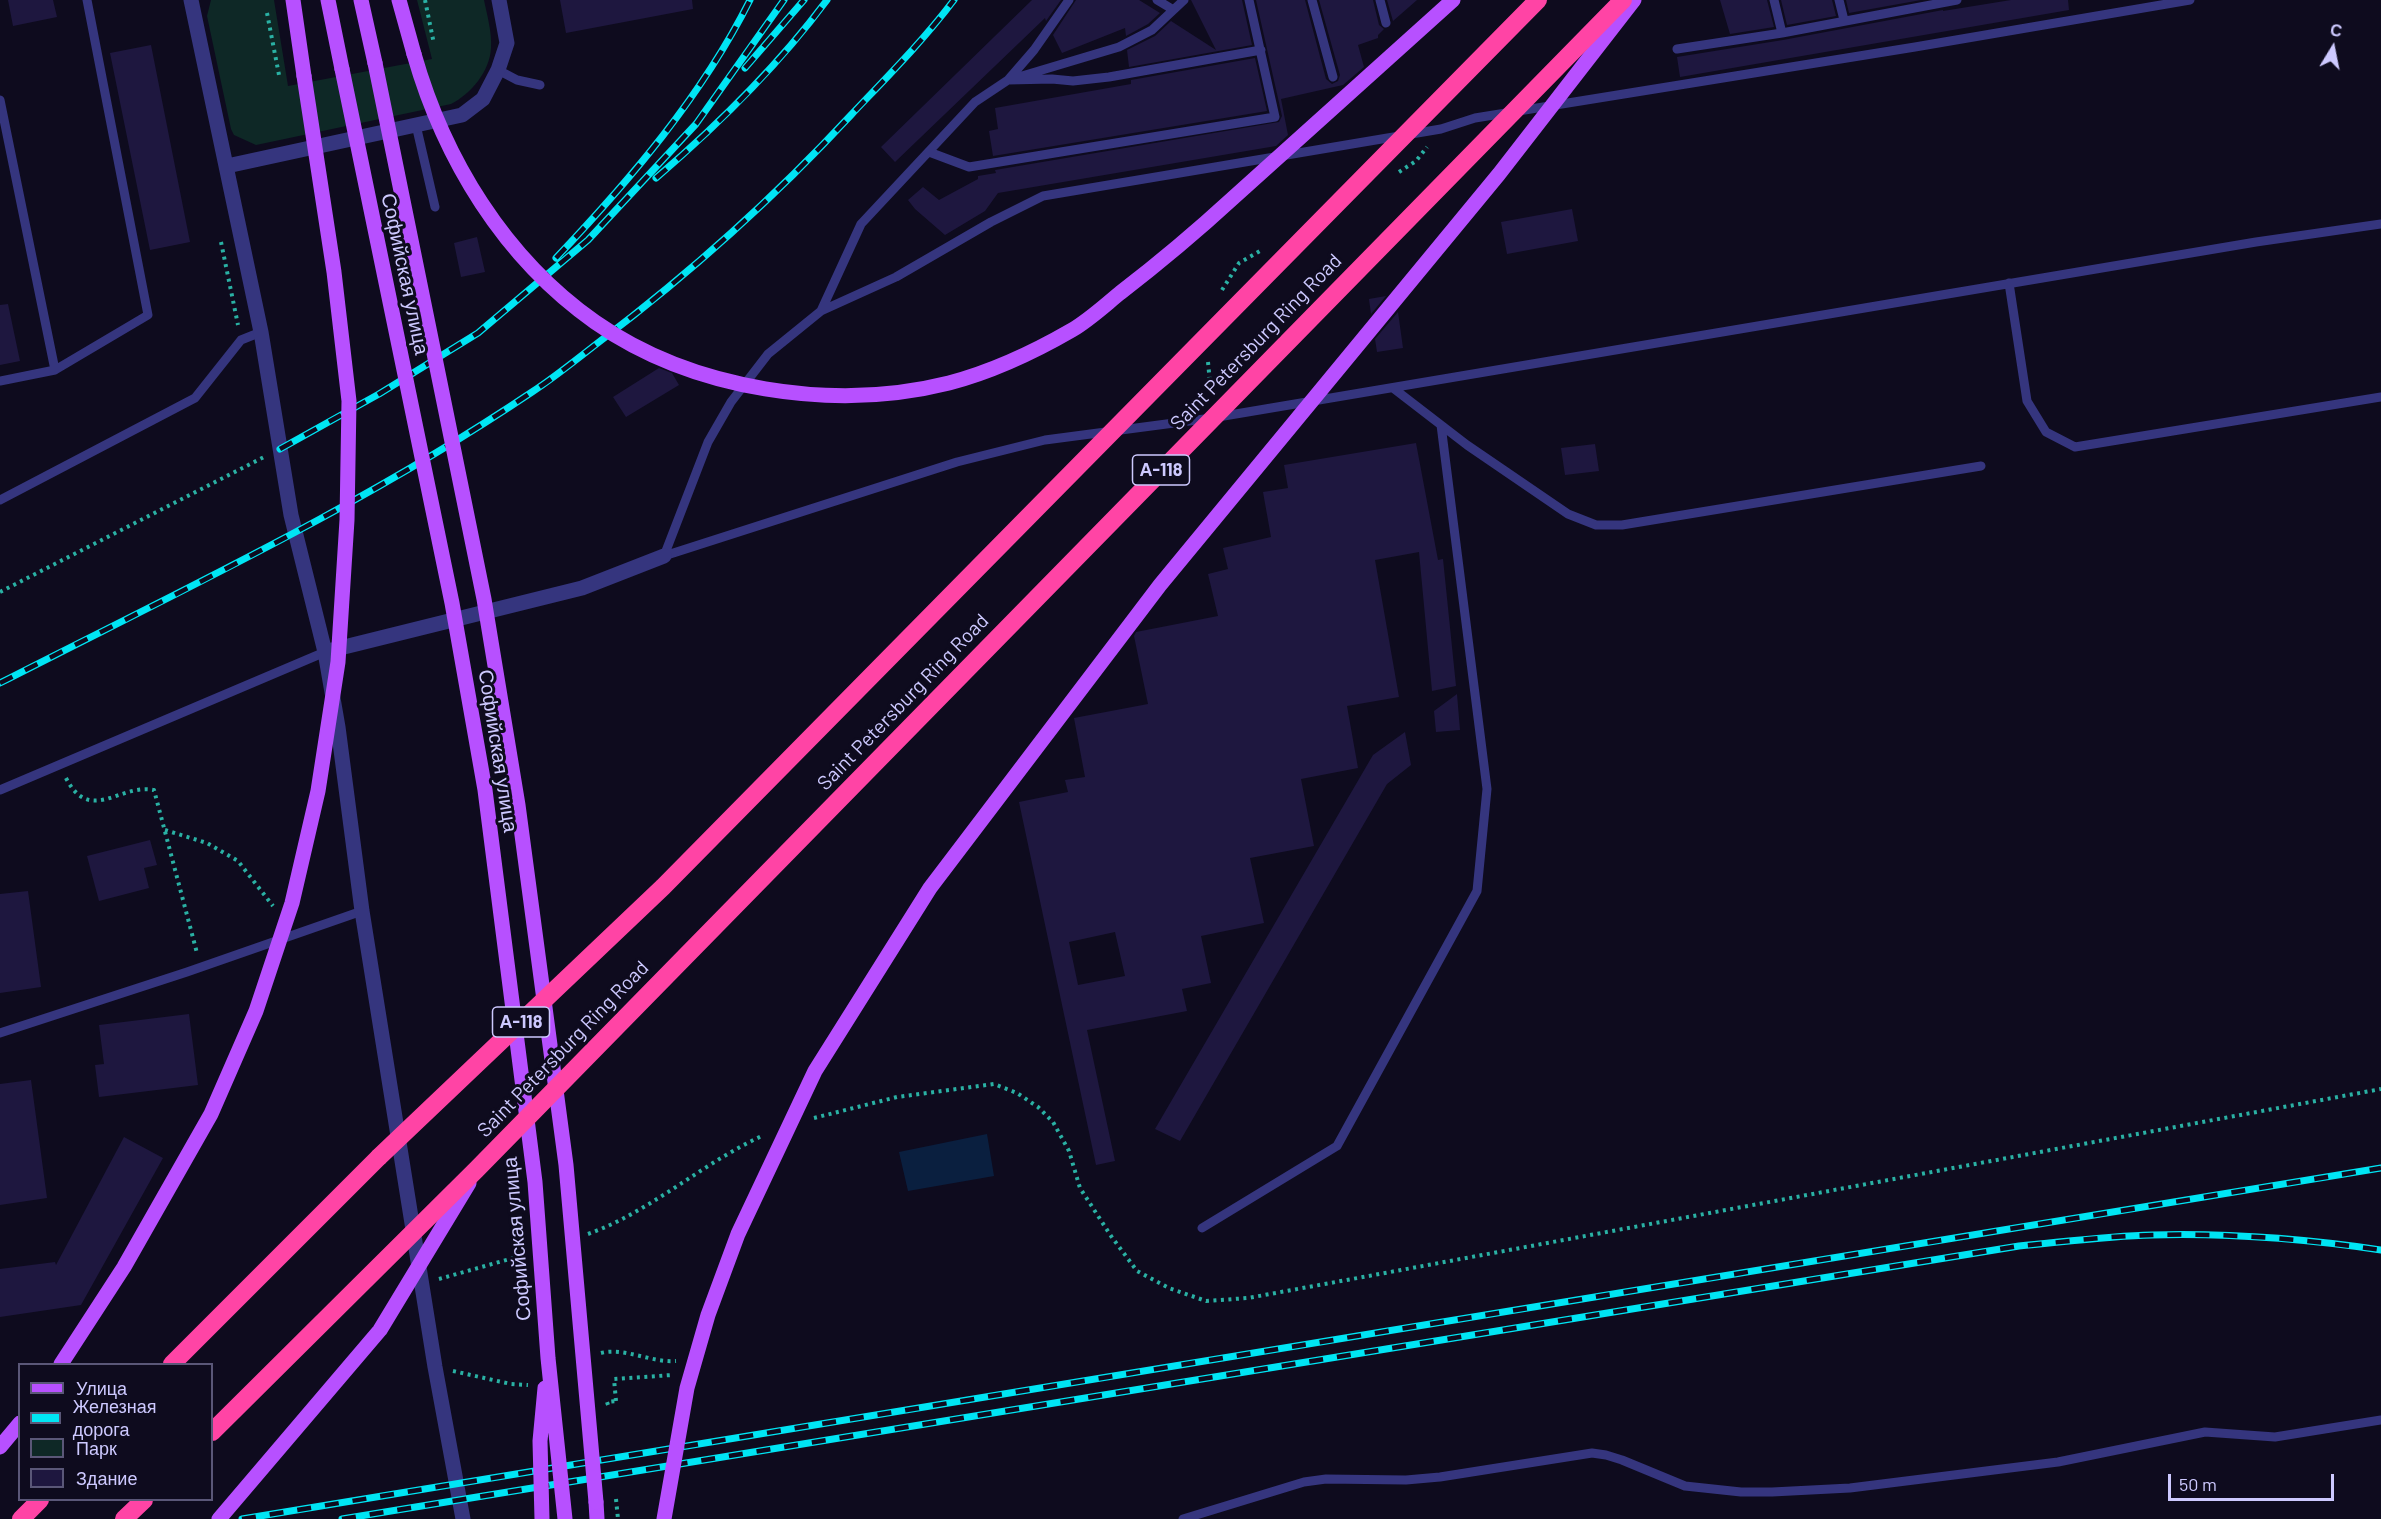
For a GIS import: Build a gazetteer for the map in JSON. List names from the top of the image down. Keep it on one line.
{"streets":{"highway":["Saint Petersburg Ring Road","А-118"],"main road":["Софийская улица"]},"legend":["Улица","Железная дорога","Парк","Здание"],"scale_bar":"50 m","north":"top"}
